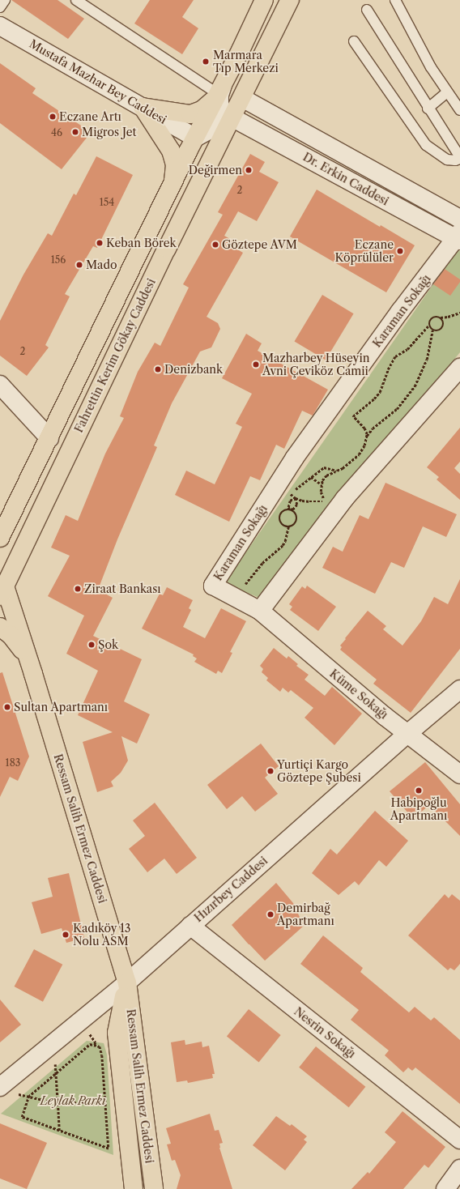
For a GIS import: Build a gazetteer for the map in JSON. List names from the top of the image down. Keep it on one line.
{"streets":{"main road":["Fahrettin Kerim Gökay Caddesi","Ressam Salih Ermez Caddesi"],"street":["Mustafa Mazhar Bey Caddesi","Dr. Erkin Caddesi","Karaman Sokağı","Küme Sokağı","Hızırbey Caddesi","Nesrin Sokağı"]},"crossings":[["Mustafa Mazhar Bey Caddesi","Fahrettin Kerim Gökay Caddesi"],["Dr. Erkin Caddesi","Karaman Sokağı"],["Dr. Erkin Caddesi","Fahrettin Kerim Gökay Caddesi"],["Karaman Sokağı","Küme Sokağı"],["Küme Sokağı","Hızırbey Caddesi"],["Ressam Salih Ermez Caddesi","Hızırbey Caddesi"],["Hızırbey Caddesi","Nesrin Sokağı"]],"parks":["Leylak Parkı"],"places":["Marmara Tıp Merkezi","Eczane Artı","Migros Jet","Değirmen","Keban Börek","Göztepe AVM","Eczane Köprülüler","Mado","Mazharbey Hüseyin Avni Çeviköz Camii","Denizbank","Ziraat Bankası","Şok","Sultan Apartmanı","Yurtiçi Kargo Göztepe Şubesi","Habipoğlu Apartmanı","Demirbağ Apartmanı","Kadıköy 13 Nolu ASM"],"house_numbers":["46","2","154","156","2","183"]}
